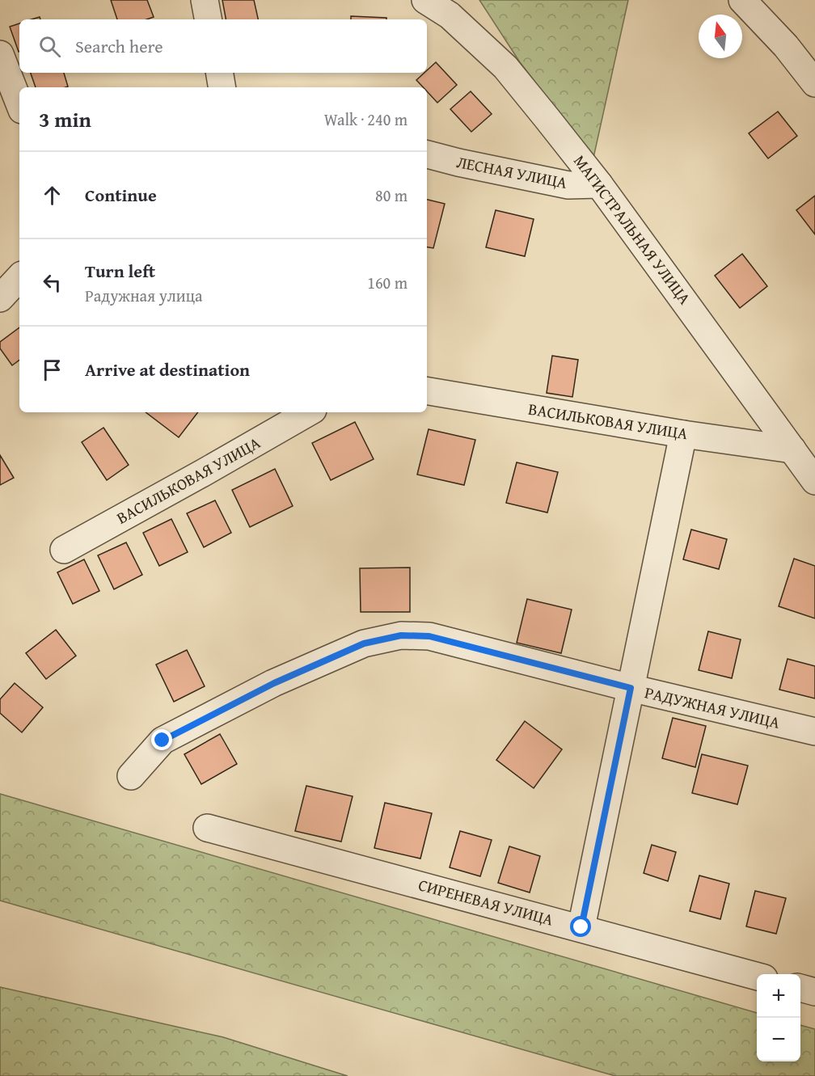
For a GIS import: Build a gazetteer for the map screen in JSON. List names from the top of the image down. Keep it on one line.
{"streets":{"street":["ЛЕСНАЯ УЛИЦА","МАГИСТРАЛЬНАЯ УЛИЦА","ВАСИЛЬКОВАЯ УЛИЦА","РАДУЖНАЯ УЛИЦА","СИРЕНЕВАЯ УЛИЦА"]},"crossings":[["ЛЕСНАЯ УЛИЦА","МАГИСТРАЛЬНАЯ УЛИЦА"],["МАГИСТРАЛЬНАЯ УЛИЦА","ВАСИЛЬКОВАЯ УЛИЦА"]],"north":"top","page":{"search":"Search here","heading":["3 min","Walk · 240 m"],"list":[["Continue","80 m"],["Turn left","Радужная улица","160 m"],"Arrive at destination"],"map_buttons":["+","−"]}}
